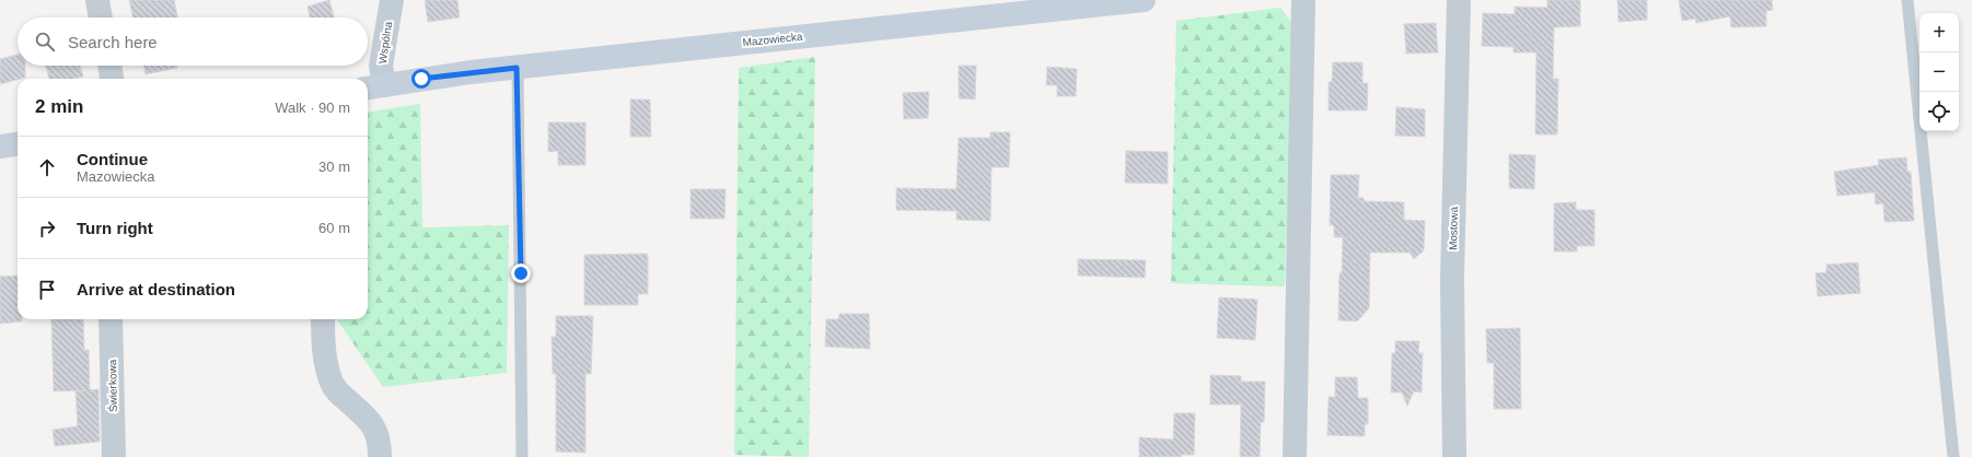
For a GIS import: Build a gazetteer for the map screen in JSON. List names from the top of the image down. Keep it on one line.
{"streets":{"street":["Mazowiecka","Wspólna","Mostowa","Świerkowa"]},"crossings":[["Mazowiecka","Wspólna"]],"page":{"map_buttons":["+","−"],"search":"Search here","heading":["2 min","Walk · 90 m"],"list":[["Continue","Mazowiecka","30 m"],["Turn right","60 m"],"Arrive at destination"]}}
